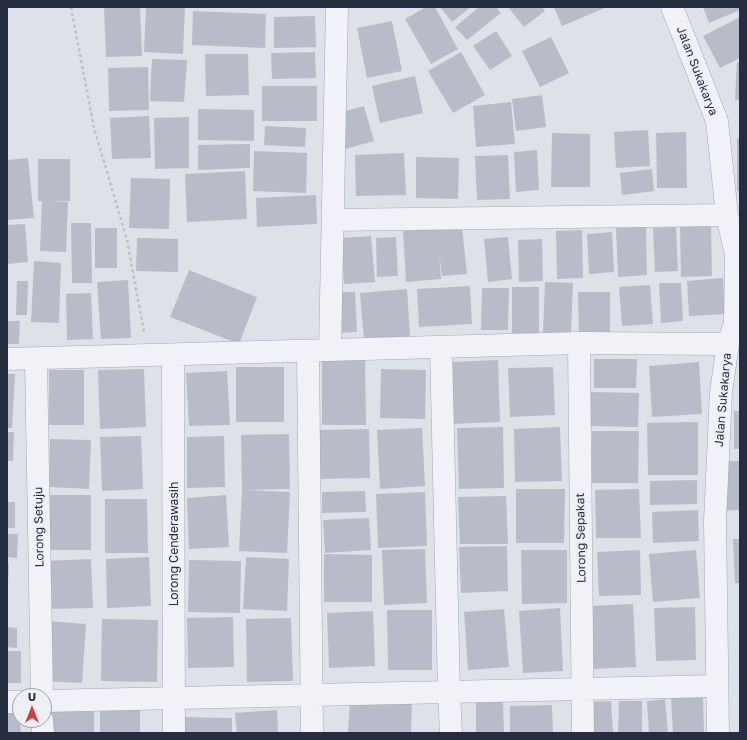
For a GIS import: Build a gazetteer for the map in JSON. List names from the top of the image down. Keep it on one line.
{"streets":{"street":["Jalan Sukakarya","Lorong Setuju","Lorong Sepakat","Lorong Cenderawasih"]},"north":"top"}
